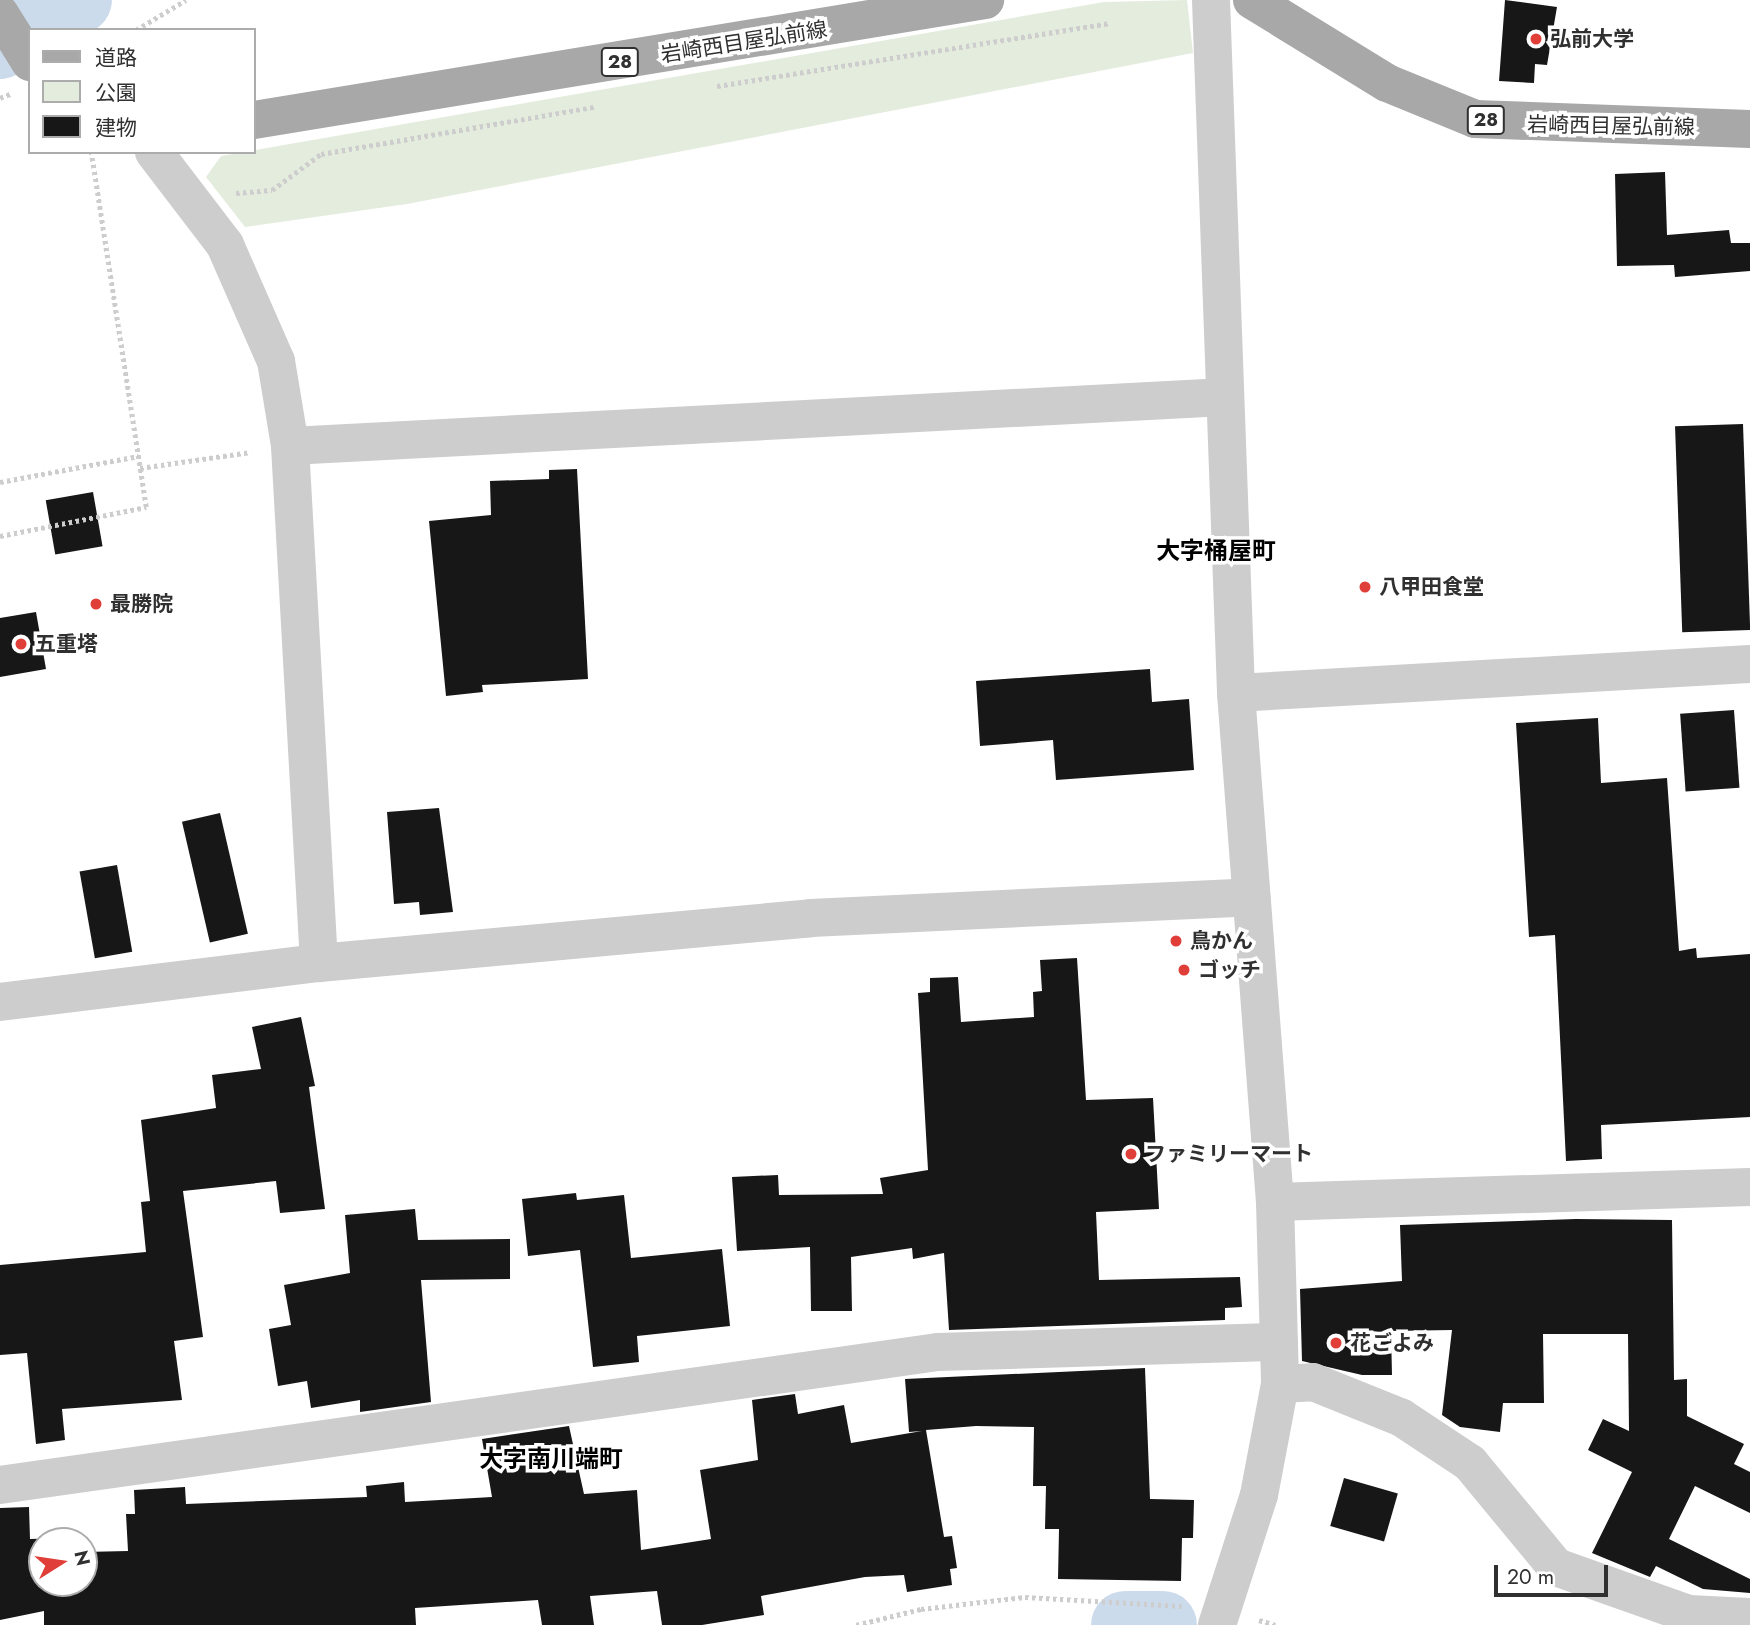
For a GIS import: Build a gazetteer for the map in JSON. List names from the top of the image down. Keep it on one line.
{"streets":{"main road":["岩崎西目屋弘前線","28"]},"districts":["大字桶屋町","大字南川端町"],"places":["弘前大学","八甲田食堂","最勝院","五重塔","鳥かん","ゴッチ","ファミリーマート","花ごよみ"],"legend":["道路","公園","建物"],"scale_bar":"20 m","north":"right"}
